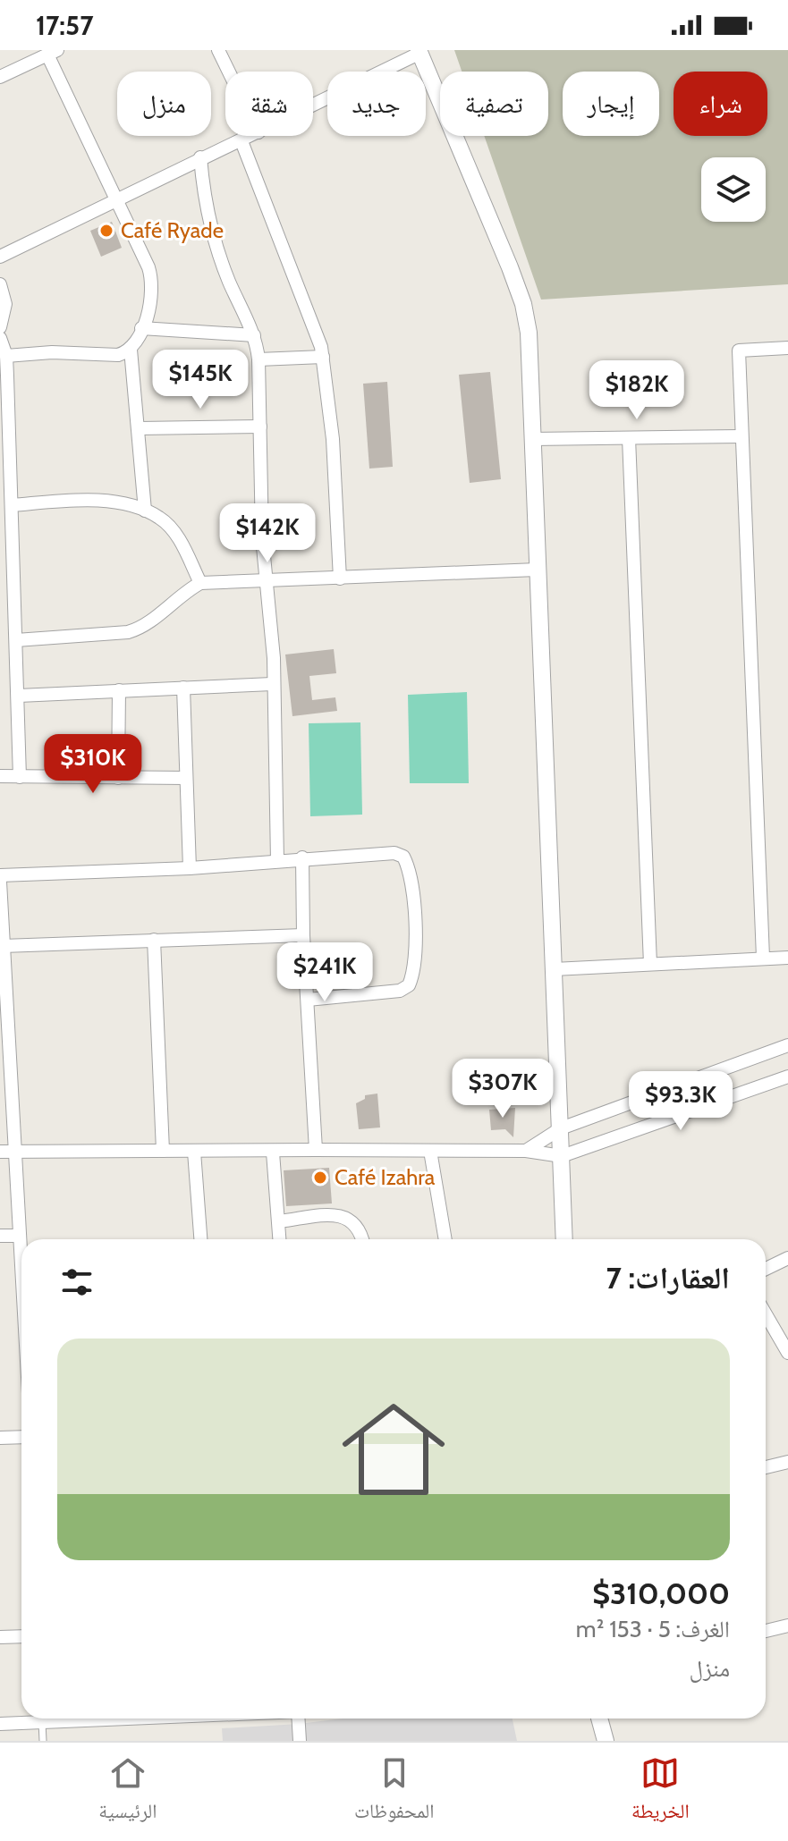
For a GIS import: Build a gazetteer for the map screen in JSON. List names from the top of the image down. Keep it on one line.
{"places":["Café Ryade","Café Izahra"],"page":{"status":"17:57","chip":["شراء","إيجار","تصفية","جديد","شقة","منزل"],"price":["$145K","$182K","$142K","$310K","$241K","$307K","$93.3K"],"heading":"العقارات: 7","list":[{"name":"$310,000","note":"الغرف: 5 · 153 m² · منزل"}],"tabs":["الخريطة","المحفوظات","الرئيسية"]}}
